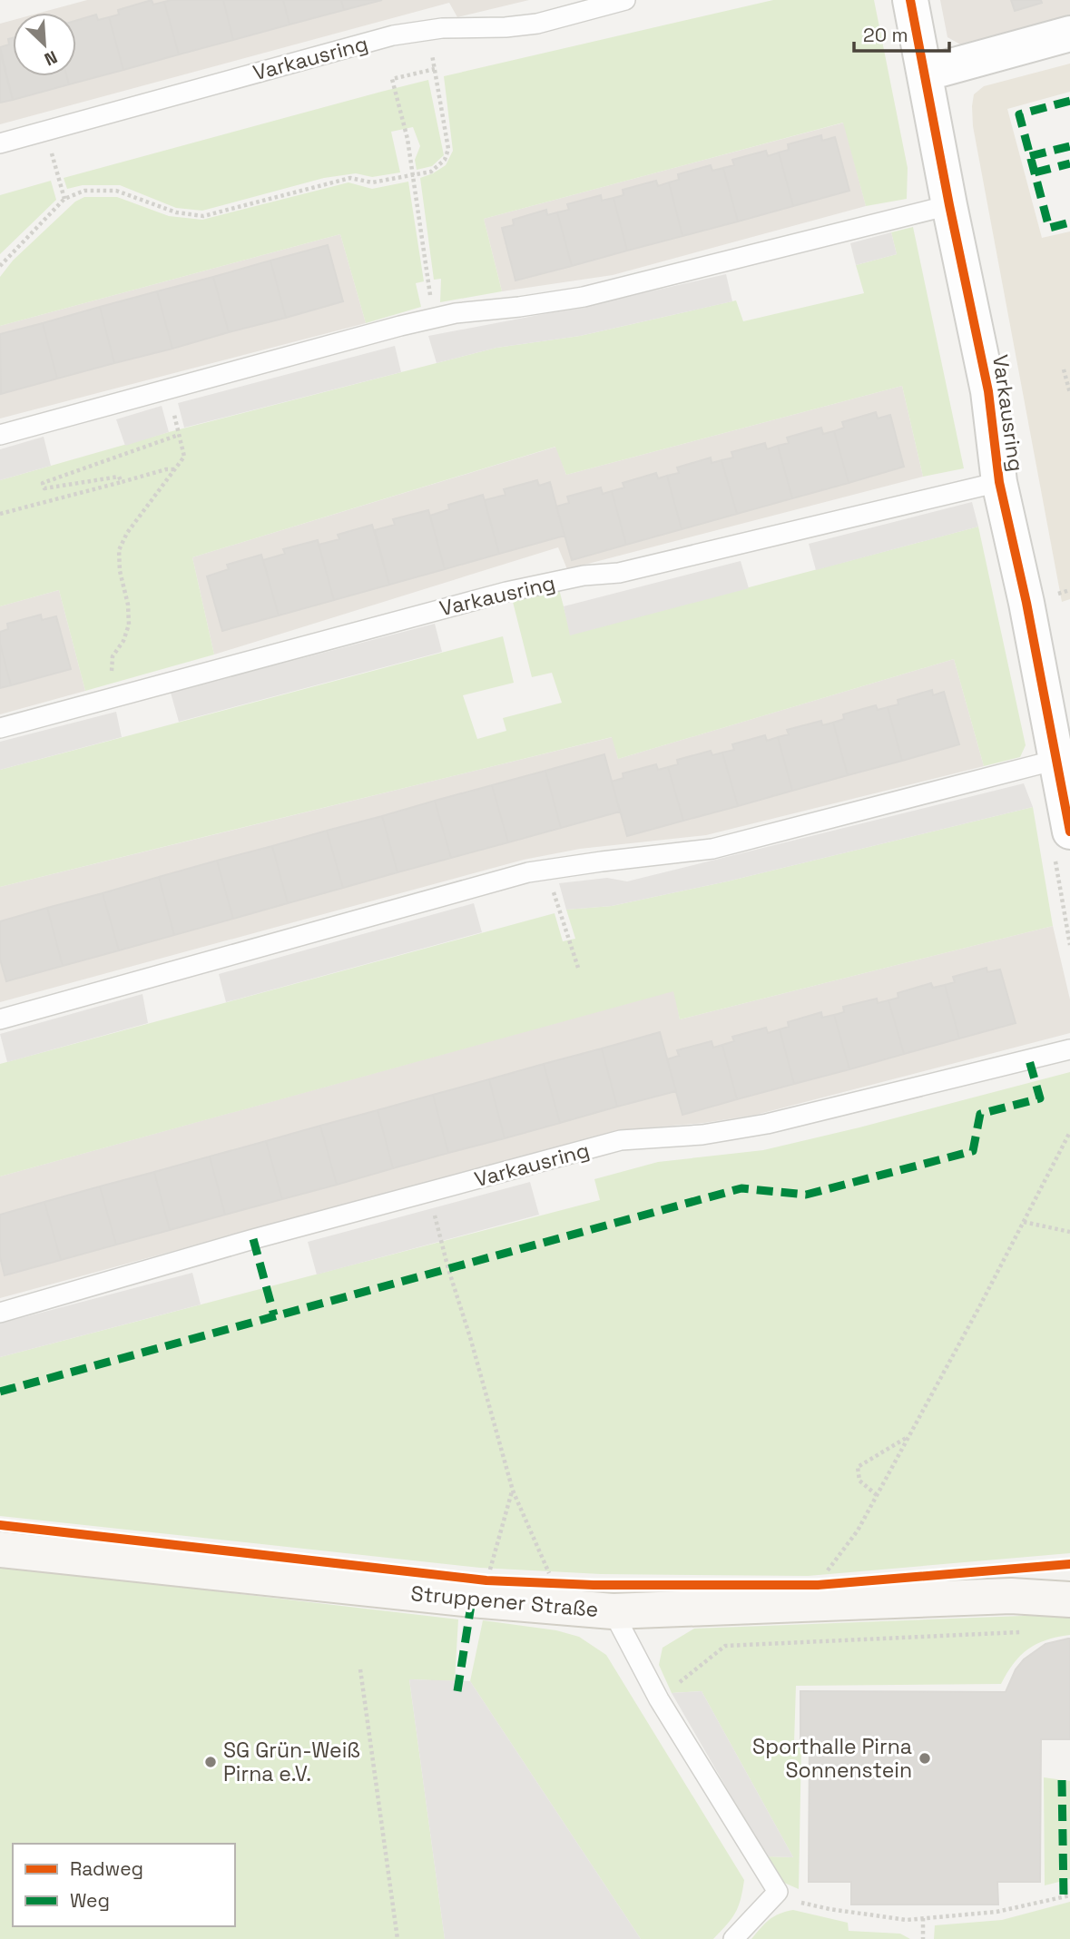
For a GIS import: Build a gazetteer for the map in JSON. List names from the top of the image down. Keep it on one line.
{"streets":{"main road":["Struppener Straße"],"street":["Varkausring"]},"places":["Sporthalle Pirna Sonnenstein","SG Grün-Weiß Pirna e.V."],"legend":["Radweg","Weg"],"scale_bar":"20 m","north":"bottom right"}
